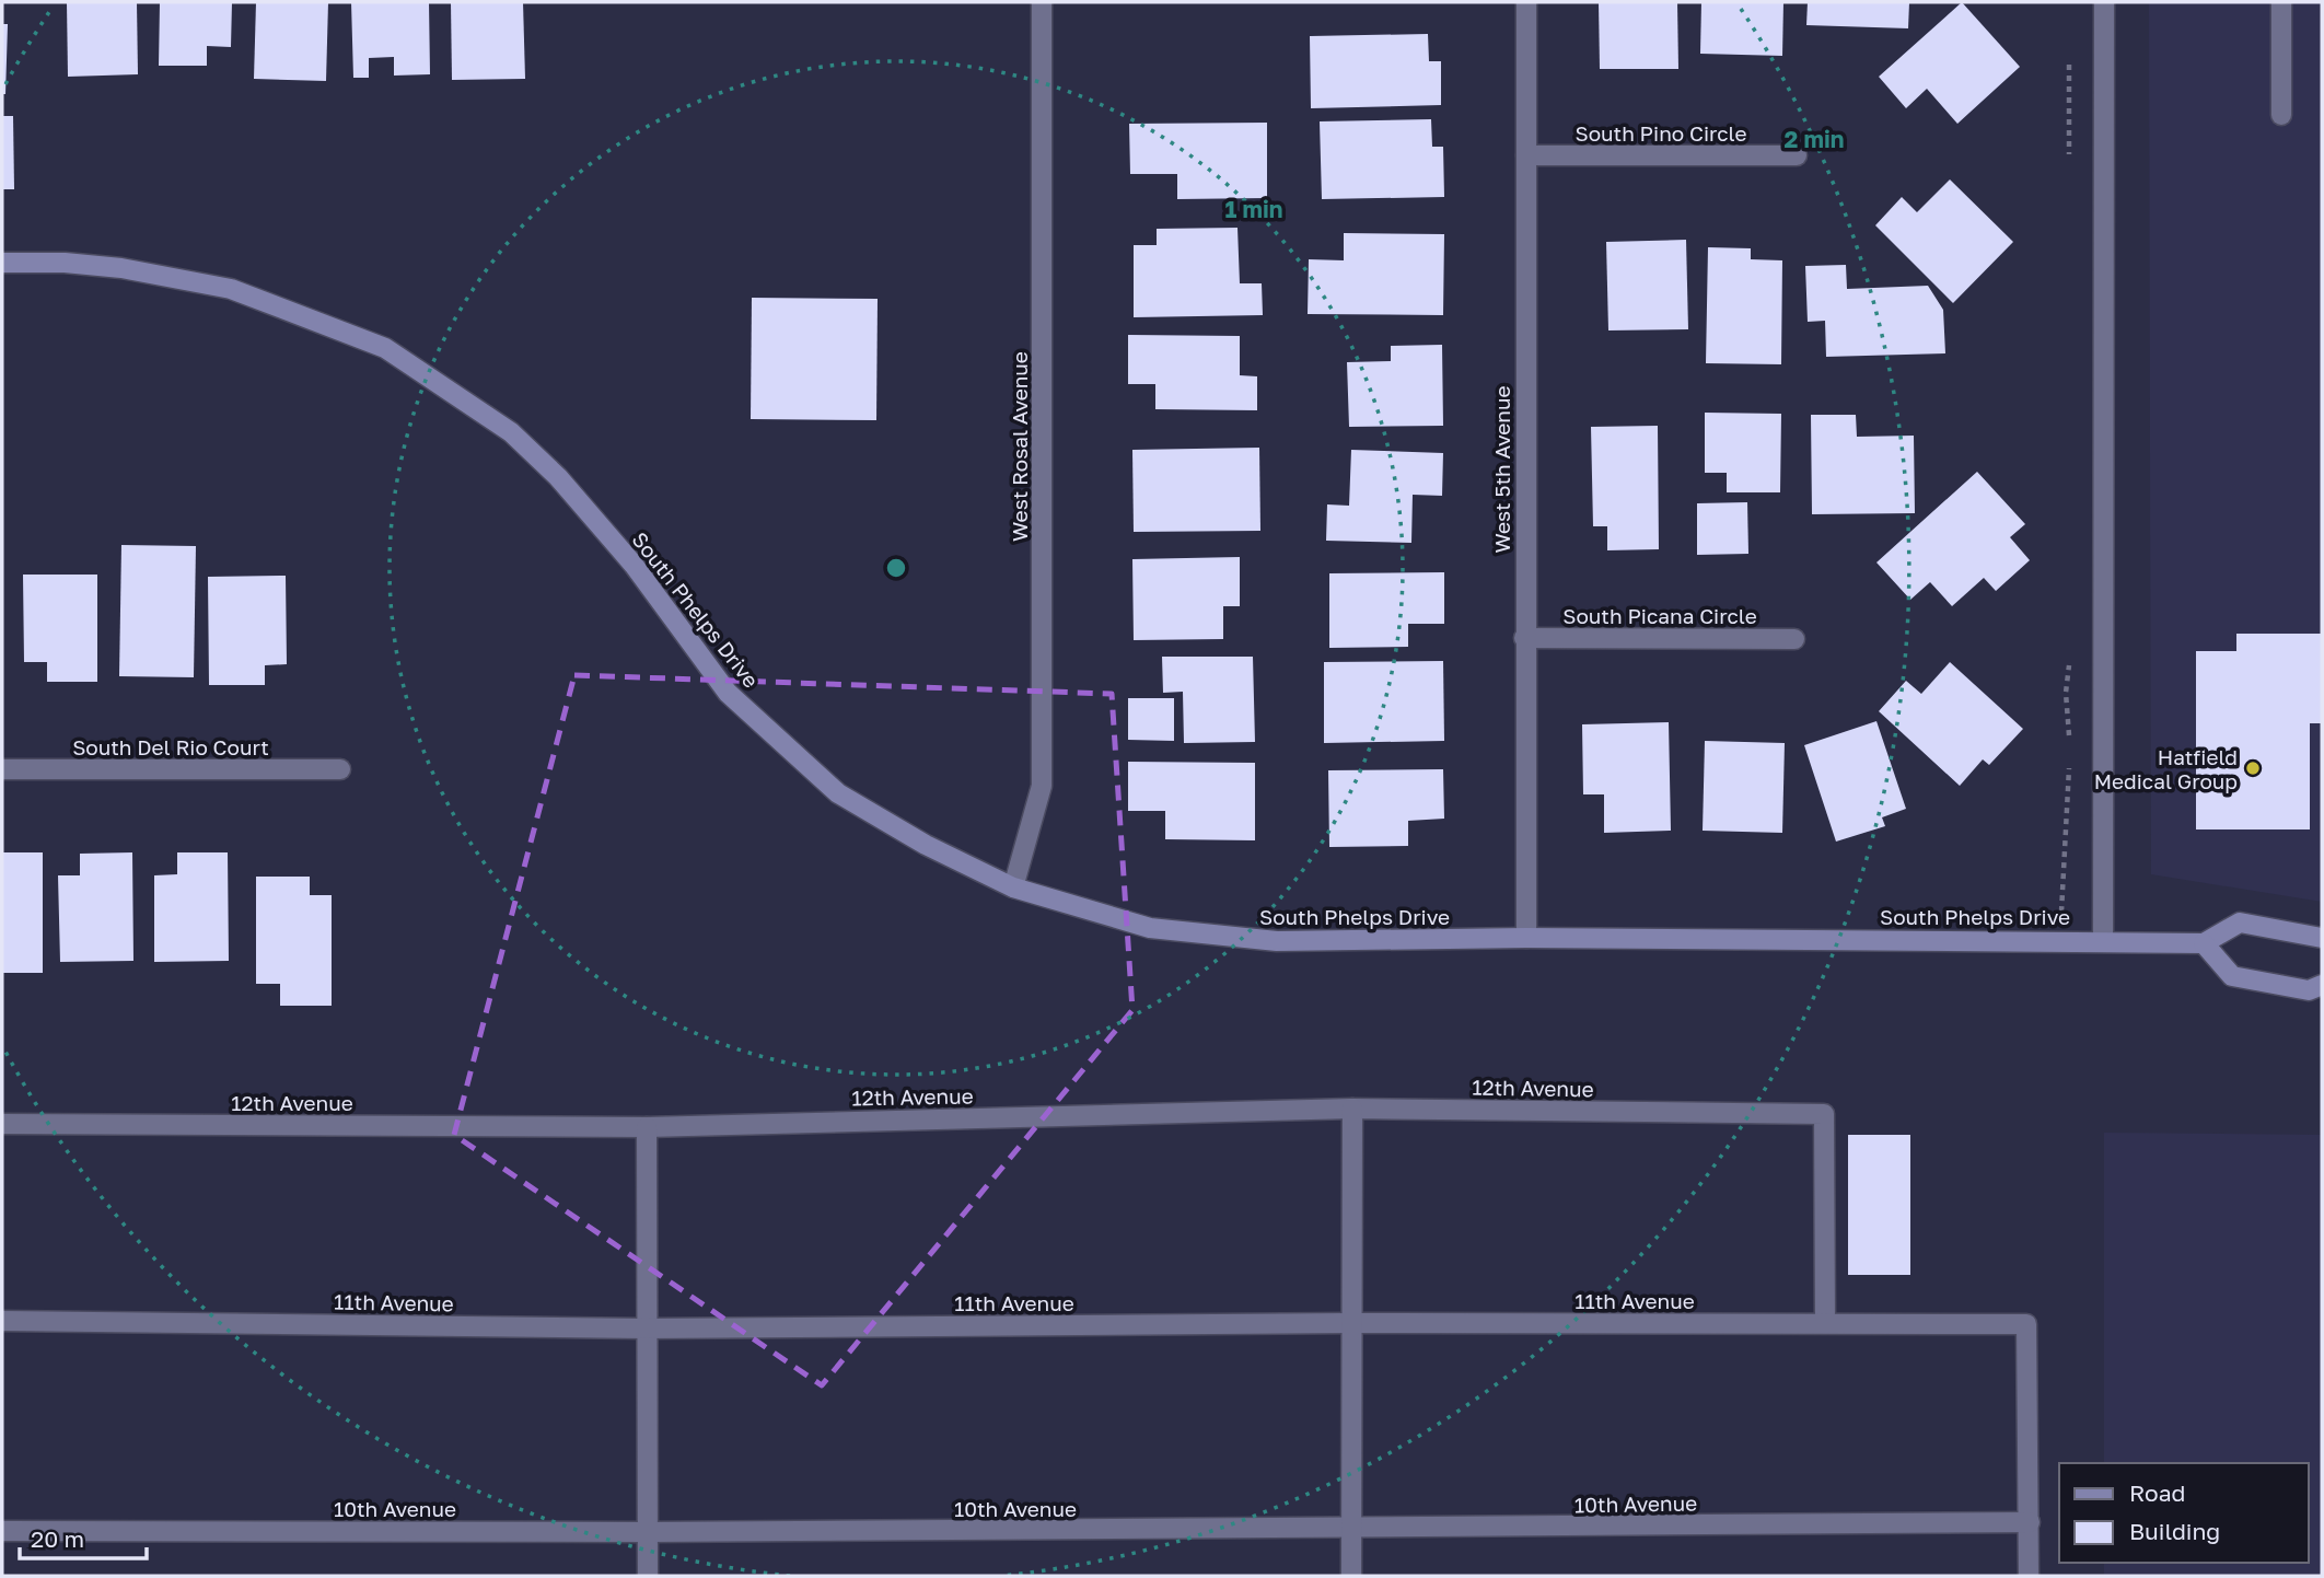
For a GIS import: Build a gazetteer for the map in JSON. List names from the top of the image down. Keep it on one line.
{"streets":{"street":["South Pino Circle","West Rosal Avenue","West 5th Avenue","South Phelps Drive","South Picana Circle","South Del Rio Court","12th Avenue","11th Avenue","10th Avenue"]},"crossings":[["South Pino Circle","West 5th Avenue"],["West Rosal Avenue","South Phelps Drive"],["West 5th Avenue","South Phelps Drive"],["West 5th Avenue","South Picana Circle"],["12th Avenue","11th Avenue"],["11th Avenue","10th Avenue"]],"places":["Hatfield Medical Group"],"legend":["Road","Building"],"scale_bar":"20 m","rings":["2 min","1 min"]}
